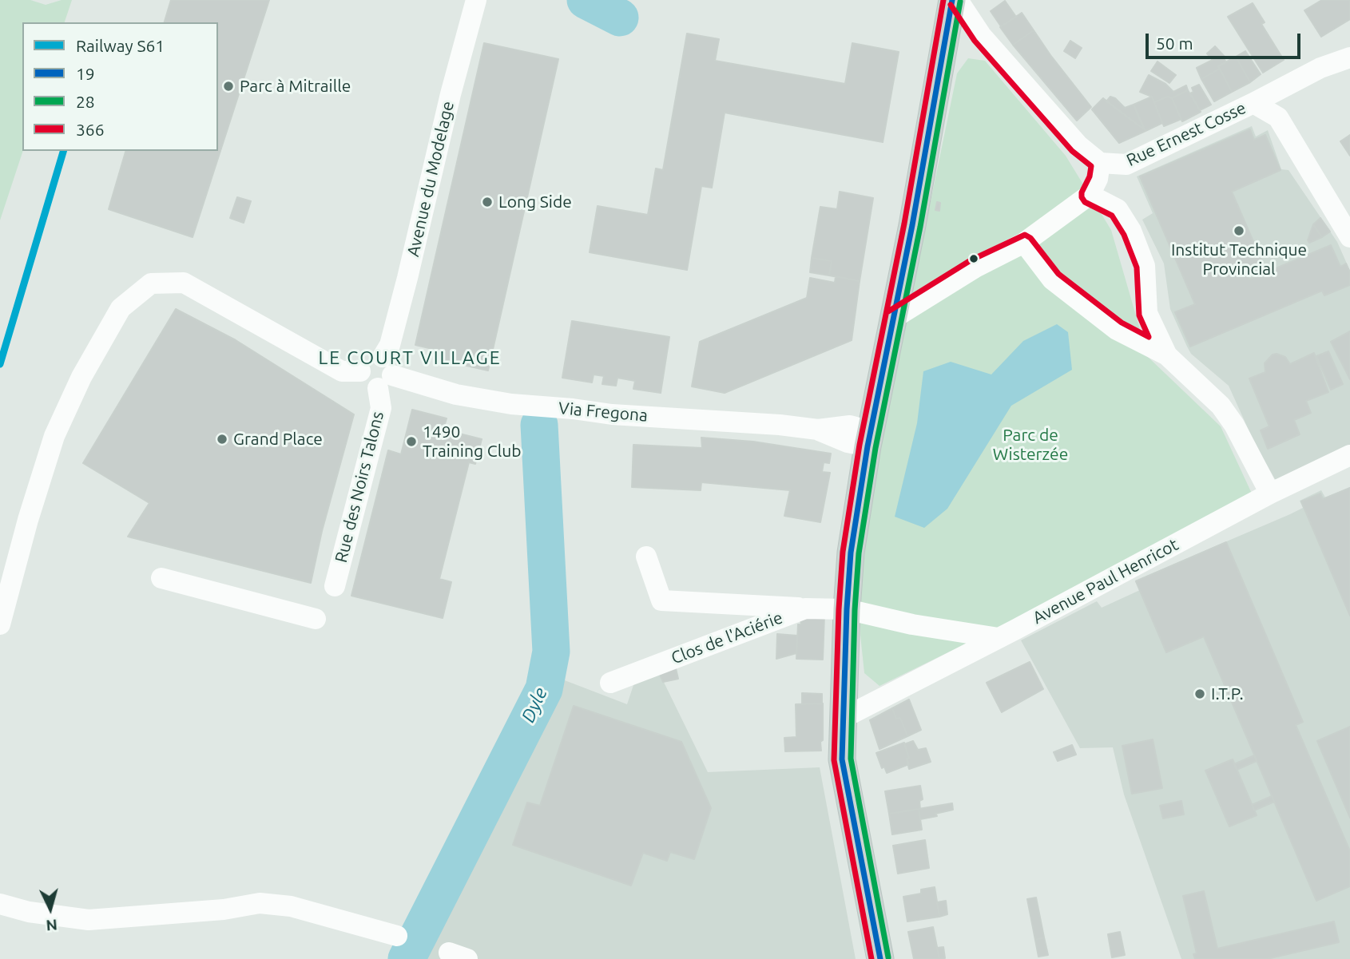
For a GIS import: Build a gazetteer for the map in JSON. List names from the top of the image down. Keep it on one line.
{"streets":{"street":["Rue Ernest Cosse","Avenue du Modelage","Via Fregona","Rue des Noirs Talons","Avenue Paul Henricot","Clos de l'Aciérie"]},"crossings":[["Avenue du Modelage","Via Fregona"],["Avenue du Modelage","Rue des Noirs Talons"],["Via Fregona","Rue des Noirs Talons"]],"districts":["LE COURT VILLAGE"],"water":["Dyle"],"parks":["Parc de Wisterzée"],"places":["Parc à Mitraille","Long Side","Institut Technique Provincial","Grand Place","1490 Training Club","I.T.P."],"lines":["transit line 19","transit line 366","transit line 28","rail line S61"],"legend":["Railway S61","19","28","366"],"scale_bar":"50 m","north":"bottom"}
